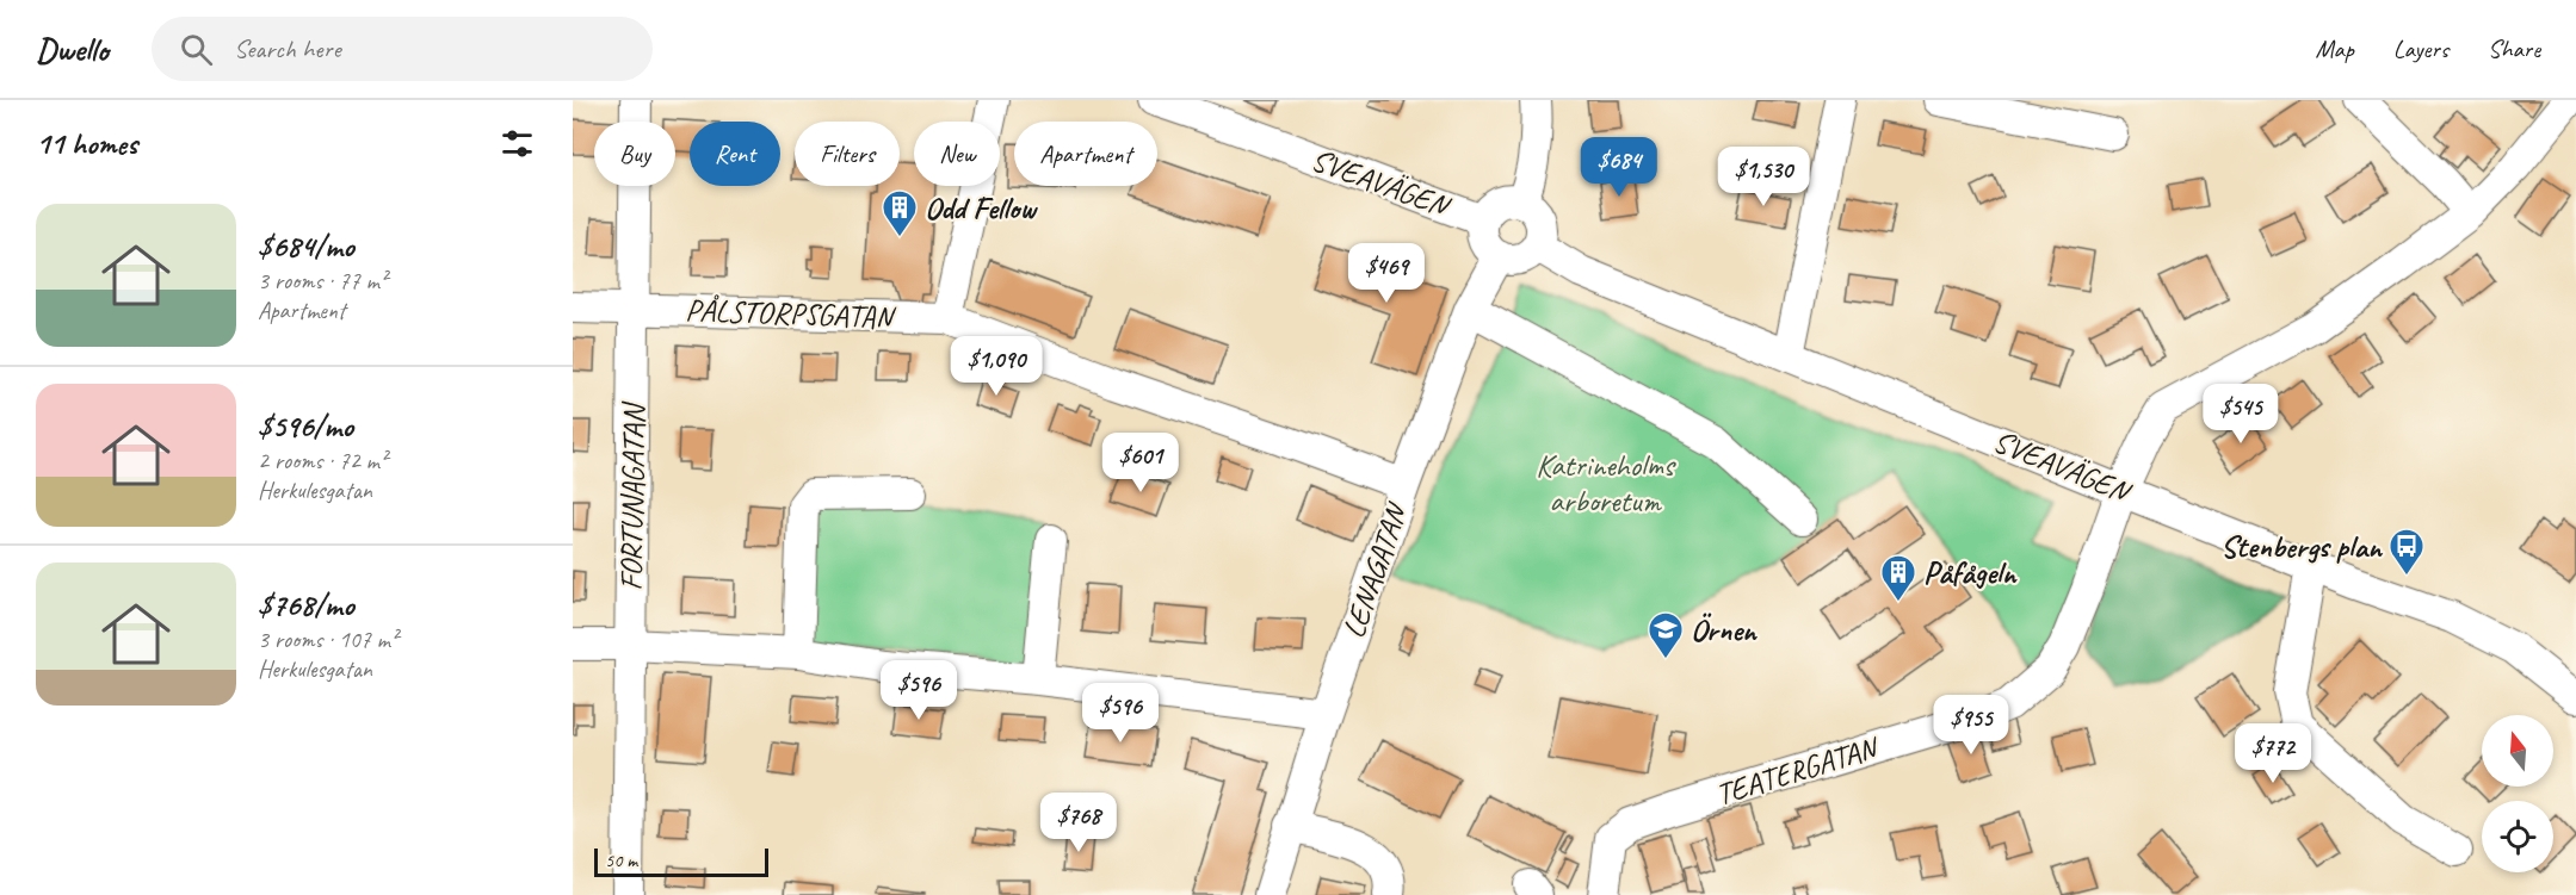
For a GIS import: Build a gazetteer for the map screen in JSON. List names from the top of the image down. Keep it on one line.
{"streets":{"street":["SVEAVÄGEN","PÅLSTORPSGATAN","FORTUNAGATAN","LENAGATAN","TEATERGATAN"]},"crossings":[["SVEAVÄGEN","LENAGATAN"],["SVEAVÄGEN","TEATERGATAN"],["PÅLSTORPSGATAN","FORTUNAGATAN"],["PÅLSTORPSGATAN","LENAGATAN"]],"parks":["Katrineholms arboretum"],"places":{"building":["Odd Fellow","Påfågeln"],"bus stop":["Stenbergs plan"],"school or university":["Örnen"]},"scale_bar":"50 m","north":"top","page":{"header":"Dwello","search":"Search here","nav":["Map","Layers","Share"],"heading":"11 homes","chip":["Buy","Rent","Filters","New","Apartment"],"price":["$684","$1,530","$469","$1,090","$545","$601","$596","$596","$955","$772","$768"],"list":[{"name":"$684/mo","note":"3 rooms · 77 m² · Apartment"},{"name":"$596/mo","note":"2 rooms · 72 m² · Herkulesgatan"},{"name":"$768/mo","note":"3 rooms · 107 m² · Herkulesgatan"}],"scale":"50 m"}}
